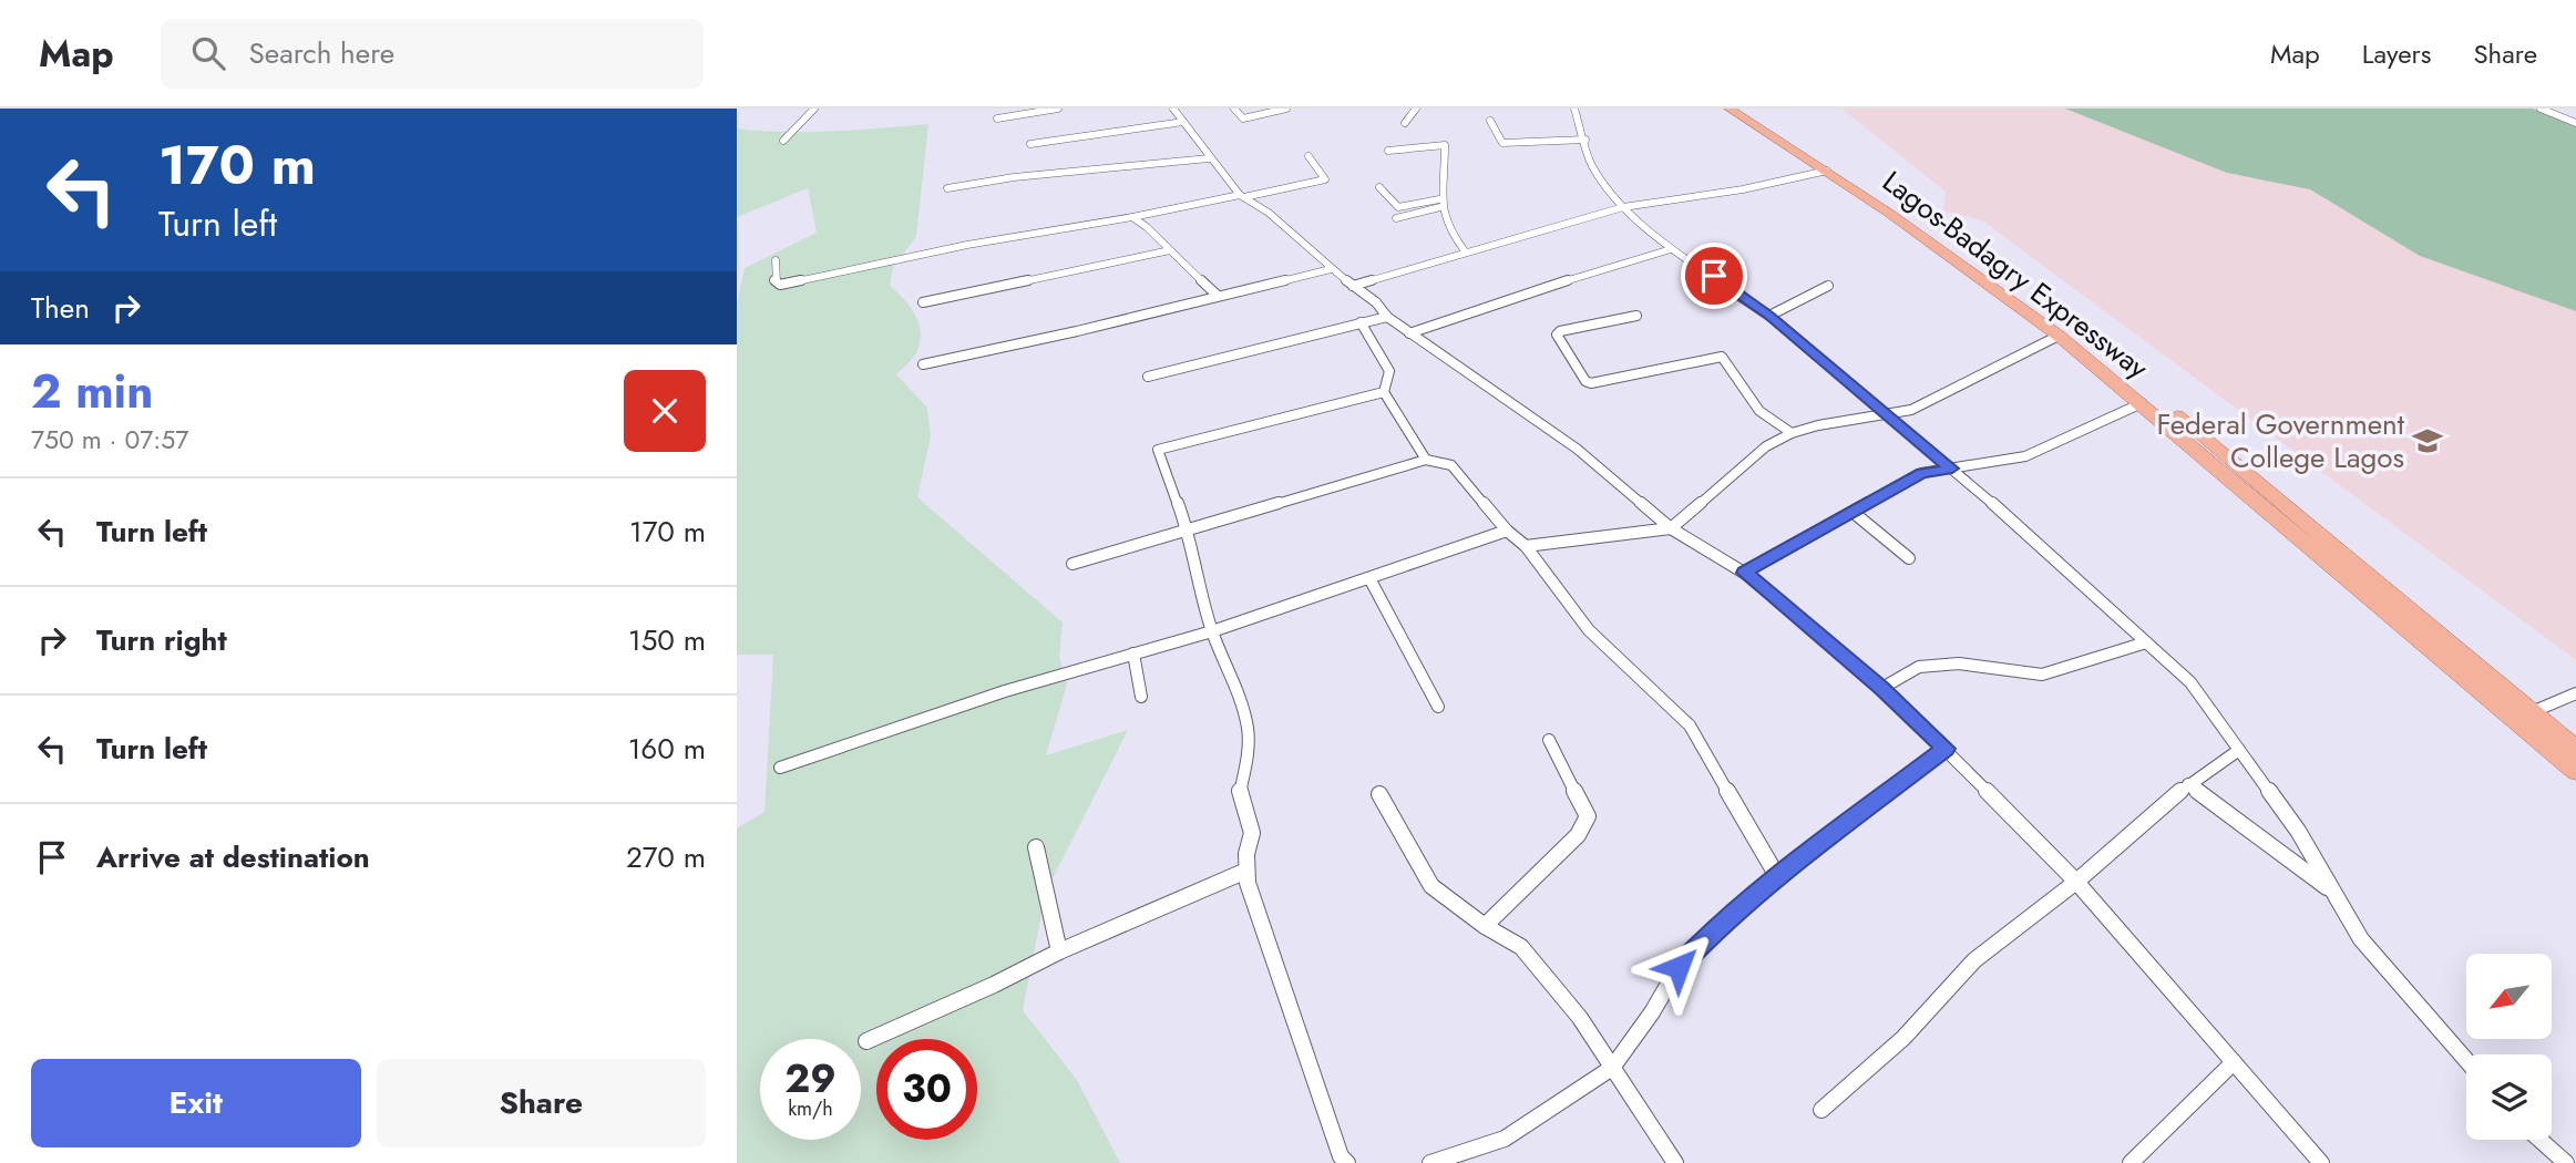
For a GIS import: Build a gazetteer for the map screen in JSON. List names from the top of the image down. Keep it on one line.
{"streets":{"highway":["Lagos-Badagry Expressway"]},"places":{"school or university":["Federal Government College Lagos"]},"north":"bottom left","page":{"header":"Map","search":"Search here","nav":["Map","Layers","Share"],"turn":["170 m","Turn left"],"then":"Then","heading":["2 min","750 m · 07:57"],"list":[{"name":"Turn left","value":"170 m"},{"name":"Turn right","value":"150 m"},{"name":"Turn left","value":"160 m"},{"name":"Arrive at destination","value":"270 m"}],"speed":"29 km/h","limit":"30","buttons":["Exit","Share"]}}
